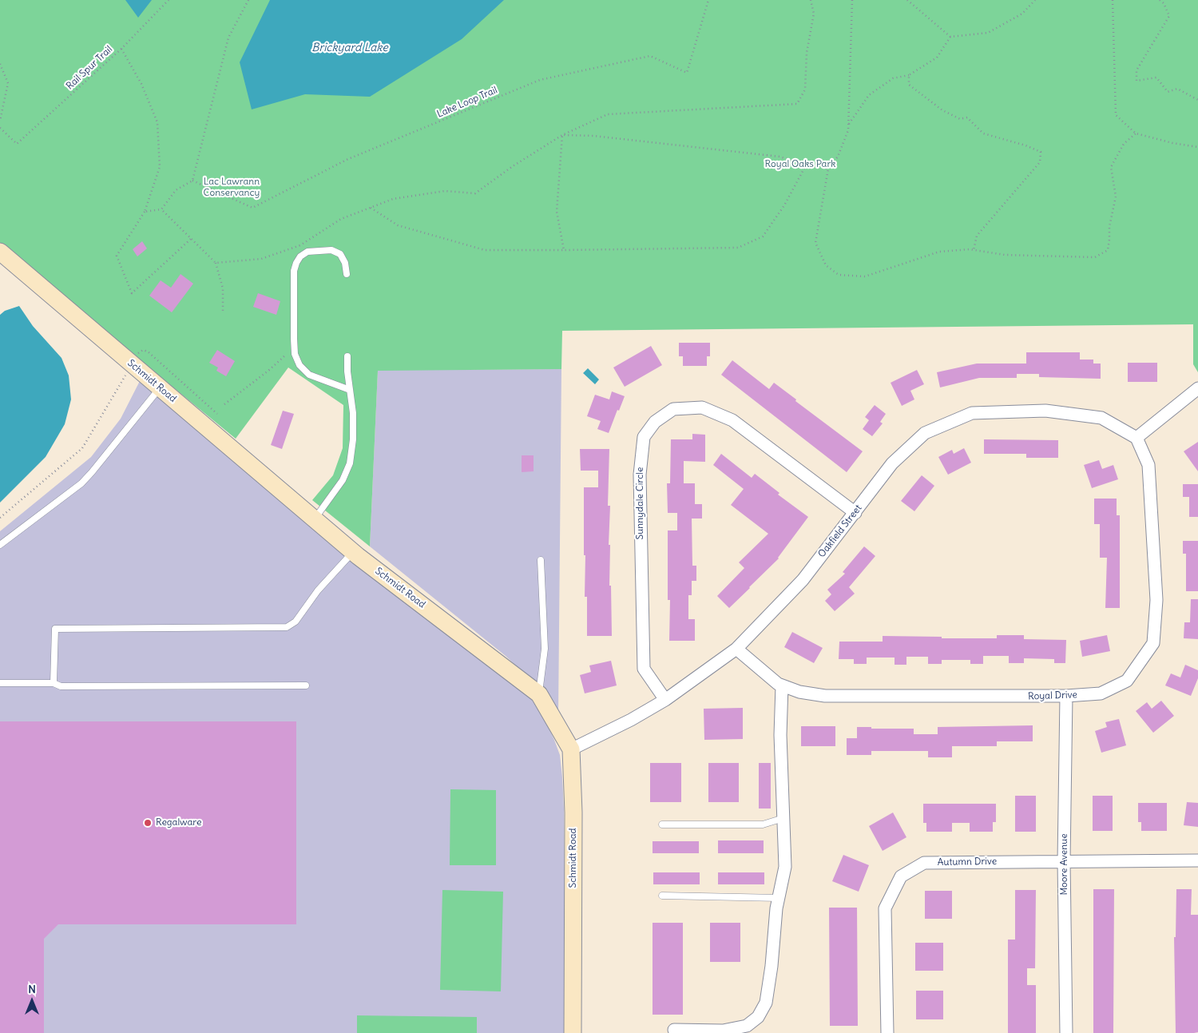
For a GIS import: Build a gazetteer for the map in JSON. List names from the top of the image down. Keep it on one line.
{"streets":{"street":["Schmidt Road","Sunnydale Circle","Oakfield Street","Royal Drive","Autumn Drive","Moore Avenue"],"path":["Rail Spur Trail","Lake Loop Trail"]},"crossings":[["Schmidt Road","Oakfield Street"],["Sunnydale Circle","Oakfield Street"],["Oakfield Street","Royal Drive"],["Royal Drive","Moore Avenue"],["Autumn Drive","Moore Avenue"]],"water":["Brickyard Lake"],"parks":["Royal Oaks Park","Lac Lawrann Conservancy"],"places":["Regalware"],"north":"top"}
